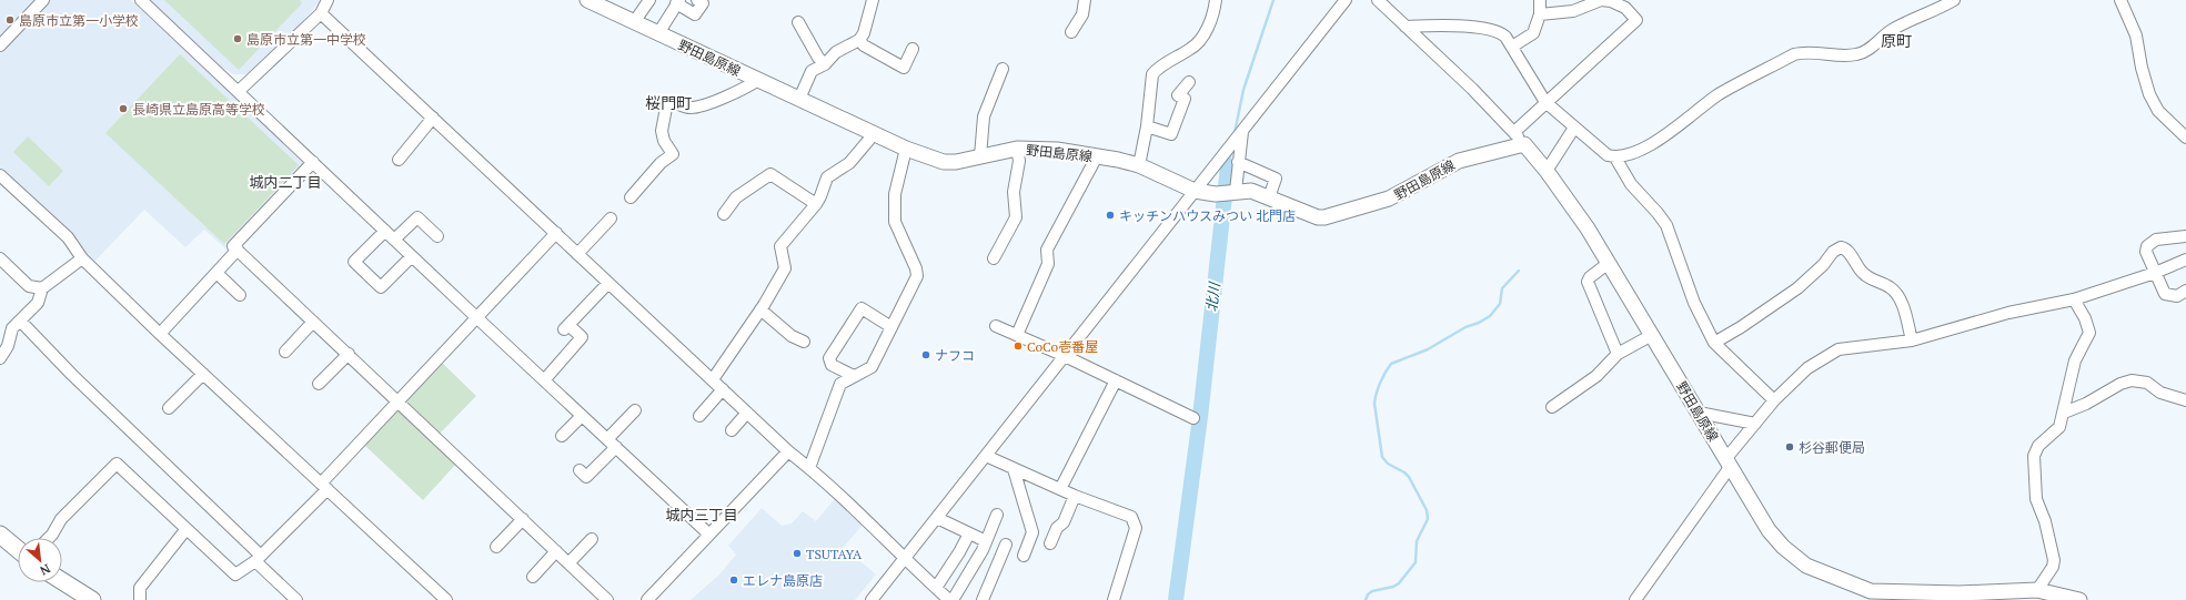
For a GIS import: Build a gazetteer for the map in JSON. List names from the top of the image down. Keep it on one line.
{"streets":{"main road":["野田島原線"]},"districts":["原町","桜門町","城内二丁目","城内三丁目"],"water":["北川"],"places":["島原市立第一小学校","島原市立第一中学校","長崎県立島原高等学校","キッチンハウスみつい 北門店","CoCo壱番屋","ナフコ","杉谷郵便局","TSUTAYA","エレナ島原店"],"north":"bottom right"}
